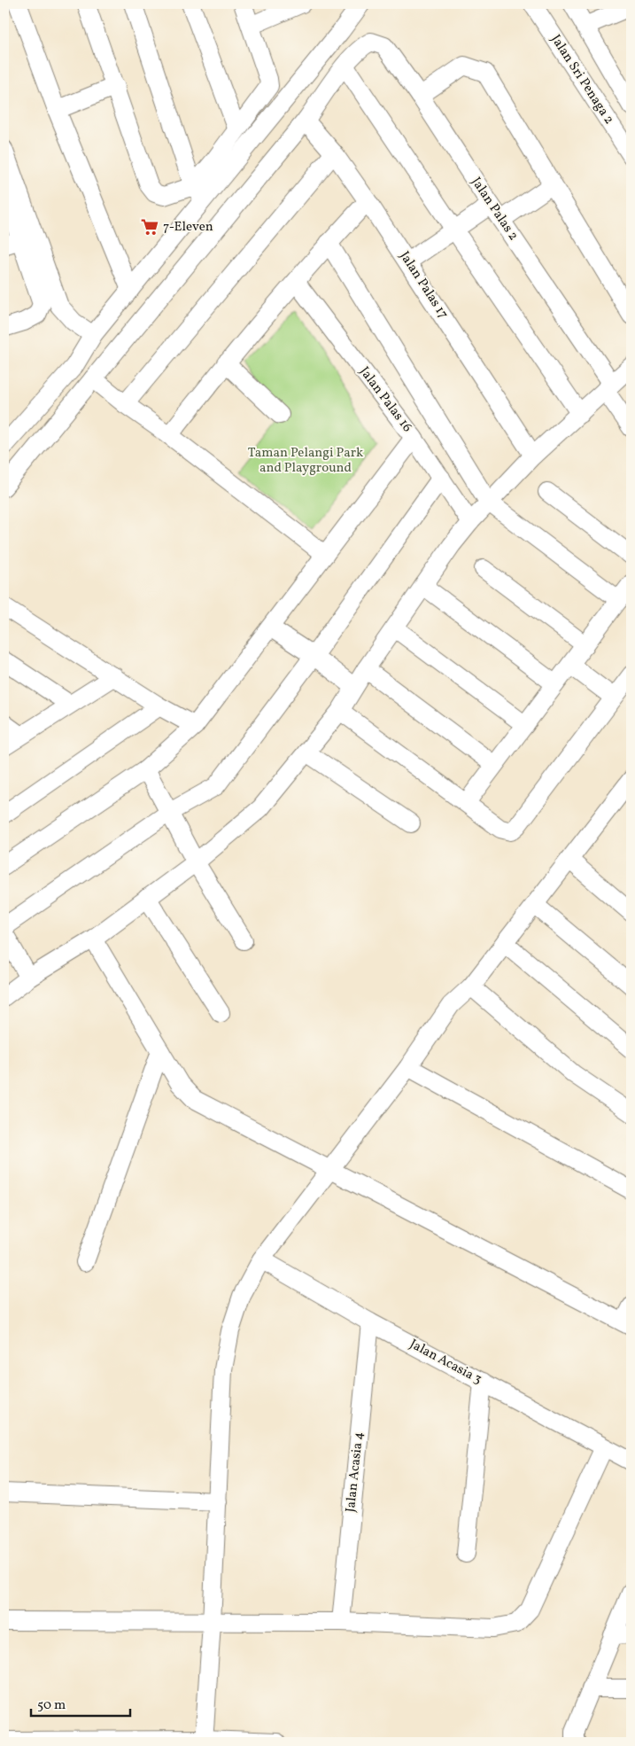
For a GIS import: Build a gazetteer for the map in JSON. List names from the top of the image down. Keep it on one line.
{"streets":{"street":["Jalan Sri Penaga 2","Jalan Palas 2","Jalan Palas 17","Jalan Palas 16","Jalan Acasia 3","Jalan Acasia 4"]},"crossings":[["Jalan Acasia 3","Jalan Acasia 4"]],"parks":["Taman Pelangi Park and Playground"],"places":{"supermarket":["7-Eleven"]},"scale_bar":"50 m"}
